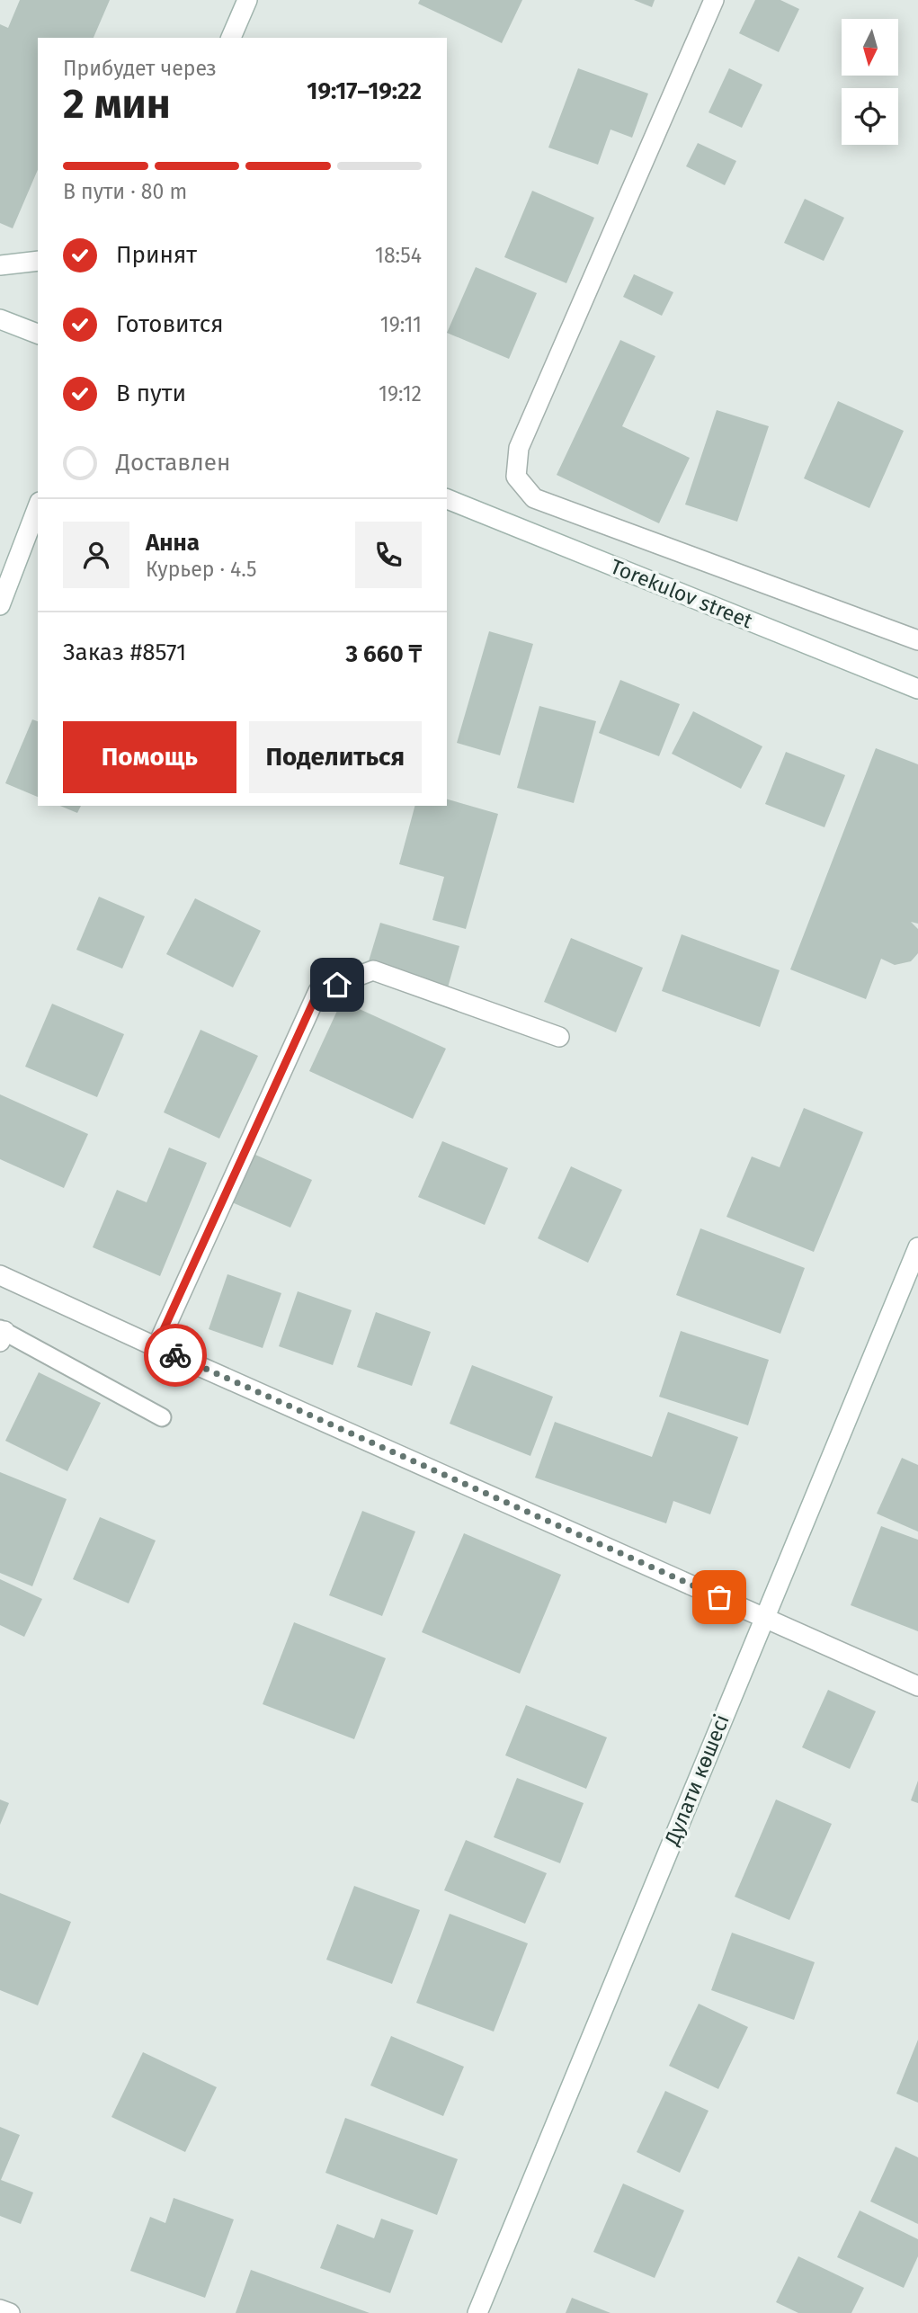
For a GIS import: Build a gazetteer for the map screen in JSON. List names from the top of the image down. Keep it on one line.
{"streets":{"street":["Torekulov street","Дулати көшесі"]},"north":"bottom","page":{"heading":["2 мин","Прибудет через","19:17–19:22"],"panel":["Анна","Курьер · 4.5","Заказ #8571","3 660 ₸"],"bar":"В пути · 80 m","list":[["Принят","18:54"],["Готовится","19:11"],["В пути","19:12"],"Доставлен"],"buttons":["Помощь","Поделиться"]}}
